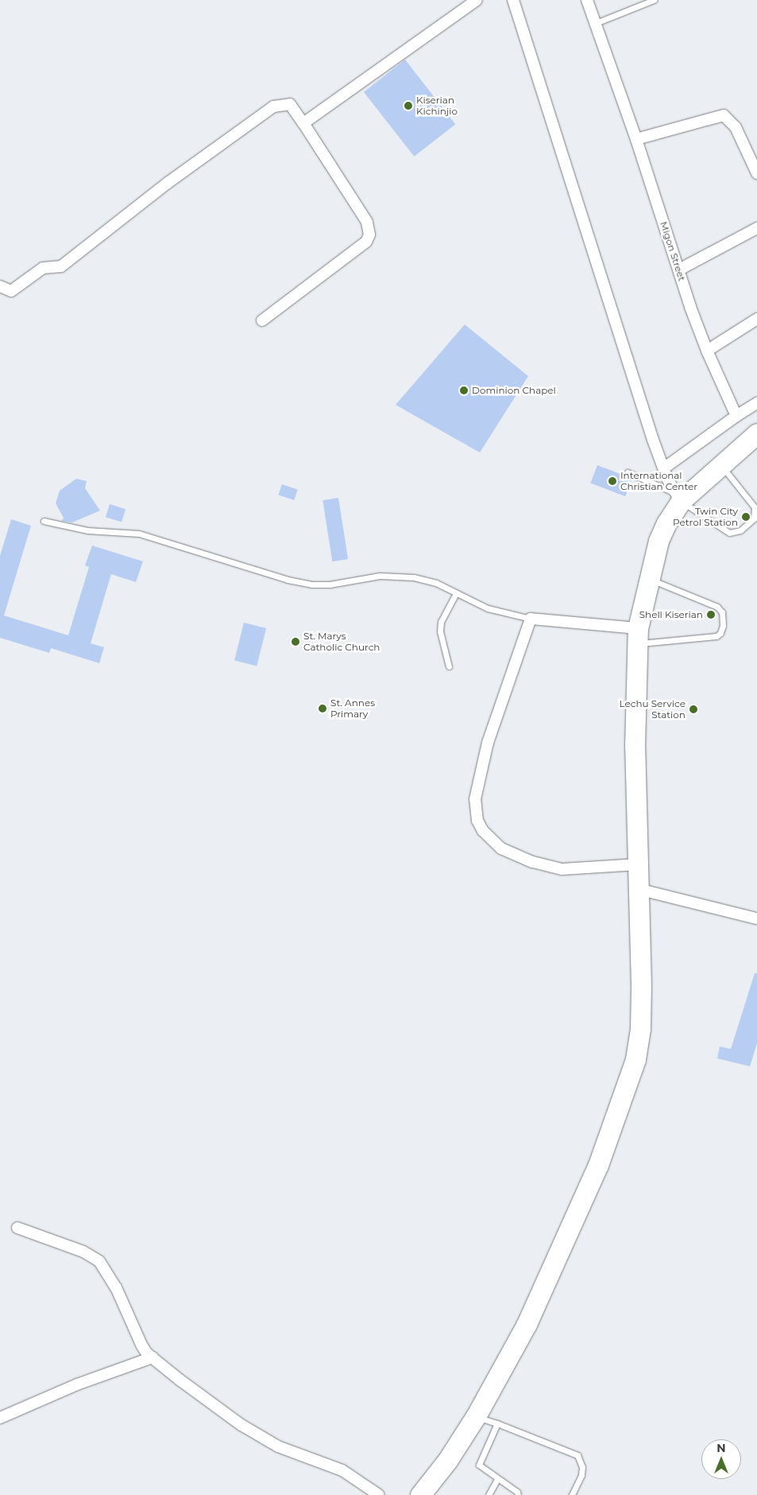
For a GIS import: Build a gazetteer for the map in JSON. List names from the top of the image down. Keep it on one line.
{"streets":{"street":["Migon Street"]},"places":["Kiserian Kichinjio","Dominion Chapel","International Christian Center","Twin City Petrol Station","Shell Kiserian","St. Marys Catholic Church","St. Annes Primary","Lechu Service Station"],"north":"top"}
